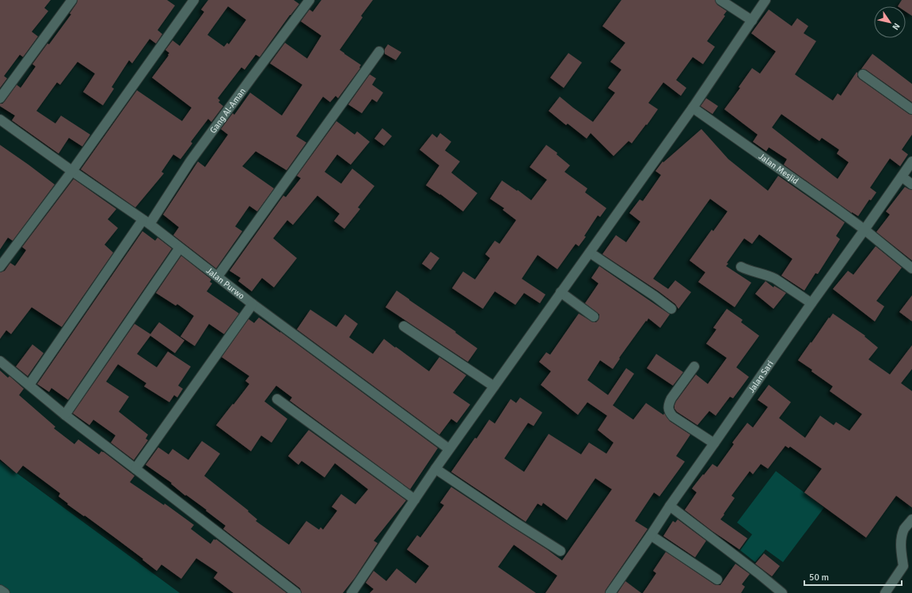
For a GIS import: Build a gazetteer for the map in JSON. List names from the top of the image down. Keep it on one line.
{"streets":{"street":["Gang Al-Aman","Jalan Mesjid","Jalan Purwo","Jalan Sari"]},"crossings":[["Gang Al-Aman","Jalan Purwo"],["Jalan Mesjid","Jalan Sari"]],"scale_bar":"50 m","north":"bottom right"}
